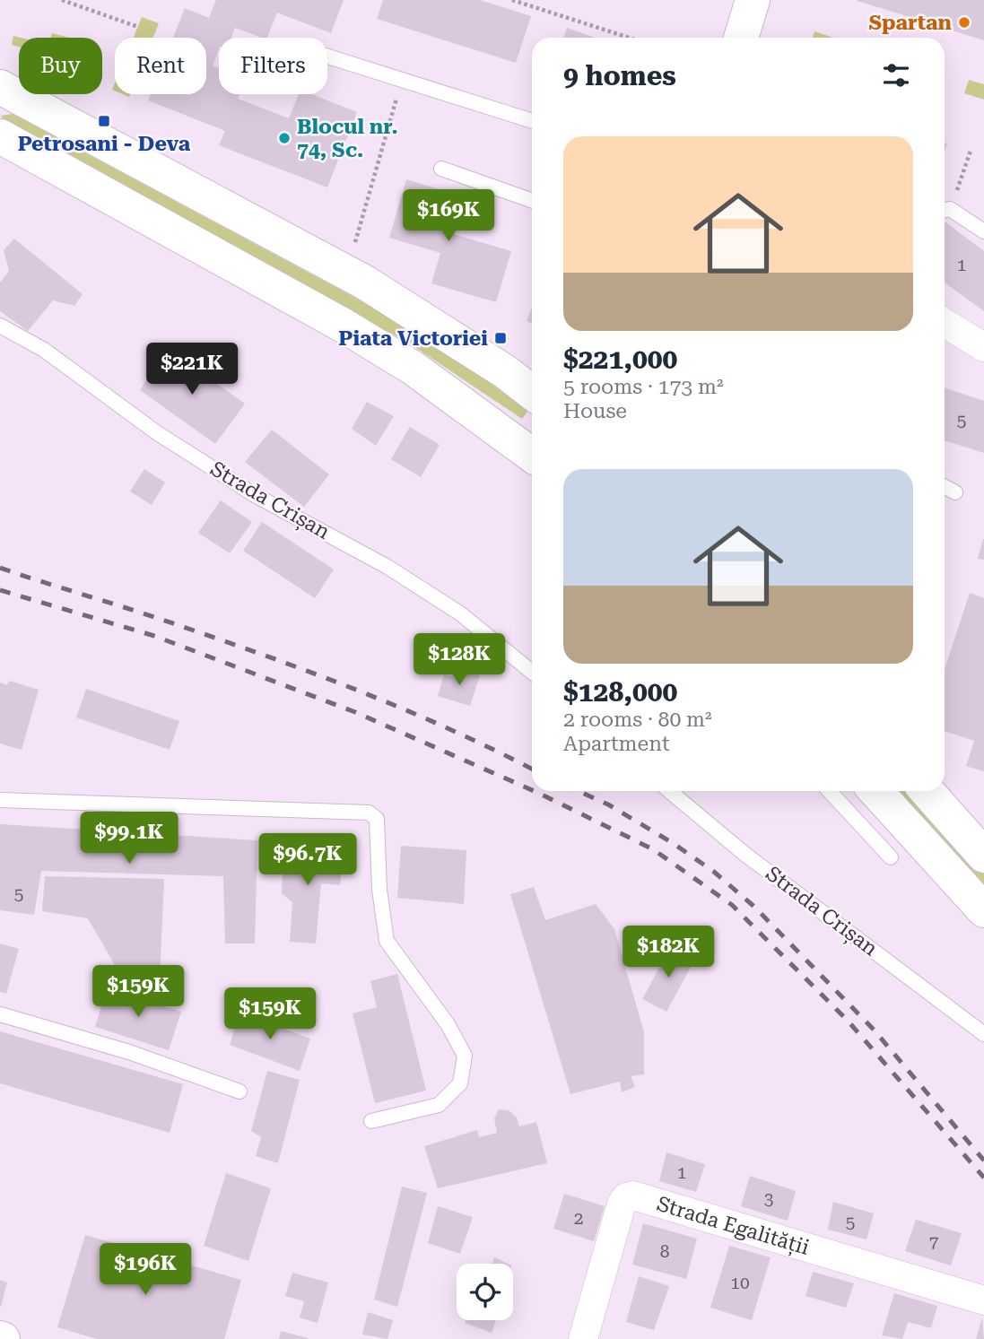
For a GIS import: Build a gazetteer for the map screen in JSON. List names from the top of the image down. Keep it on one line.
{"streets":{"street":["Strada Egalității"],"lane":["Strada Crișan"]},"places":{"other":["Spartan","Blocul nr. 74, Sc."],"transit":["Petrosani - Deva","Piata Victoriei"]},"house_numbers":["1","5","5","1","3","2","5","7","8","10"],"page":{"chip":["Buy","Rent","Filters"],"heading":"9 homes","list":[{"name":"$221,000","note":"5 rooms · 173 m² · House"},{"name":"$128,000","note":"2 rooms · 80 m² · Apartment"}],"price":["$169K","$221K","$128K","$99.1K","$96.7K","$182K","$159K","$159K","$196K"]}}
